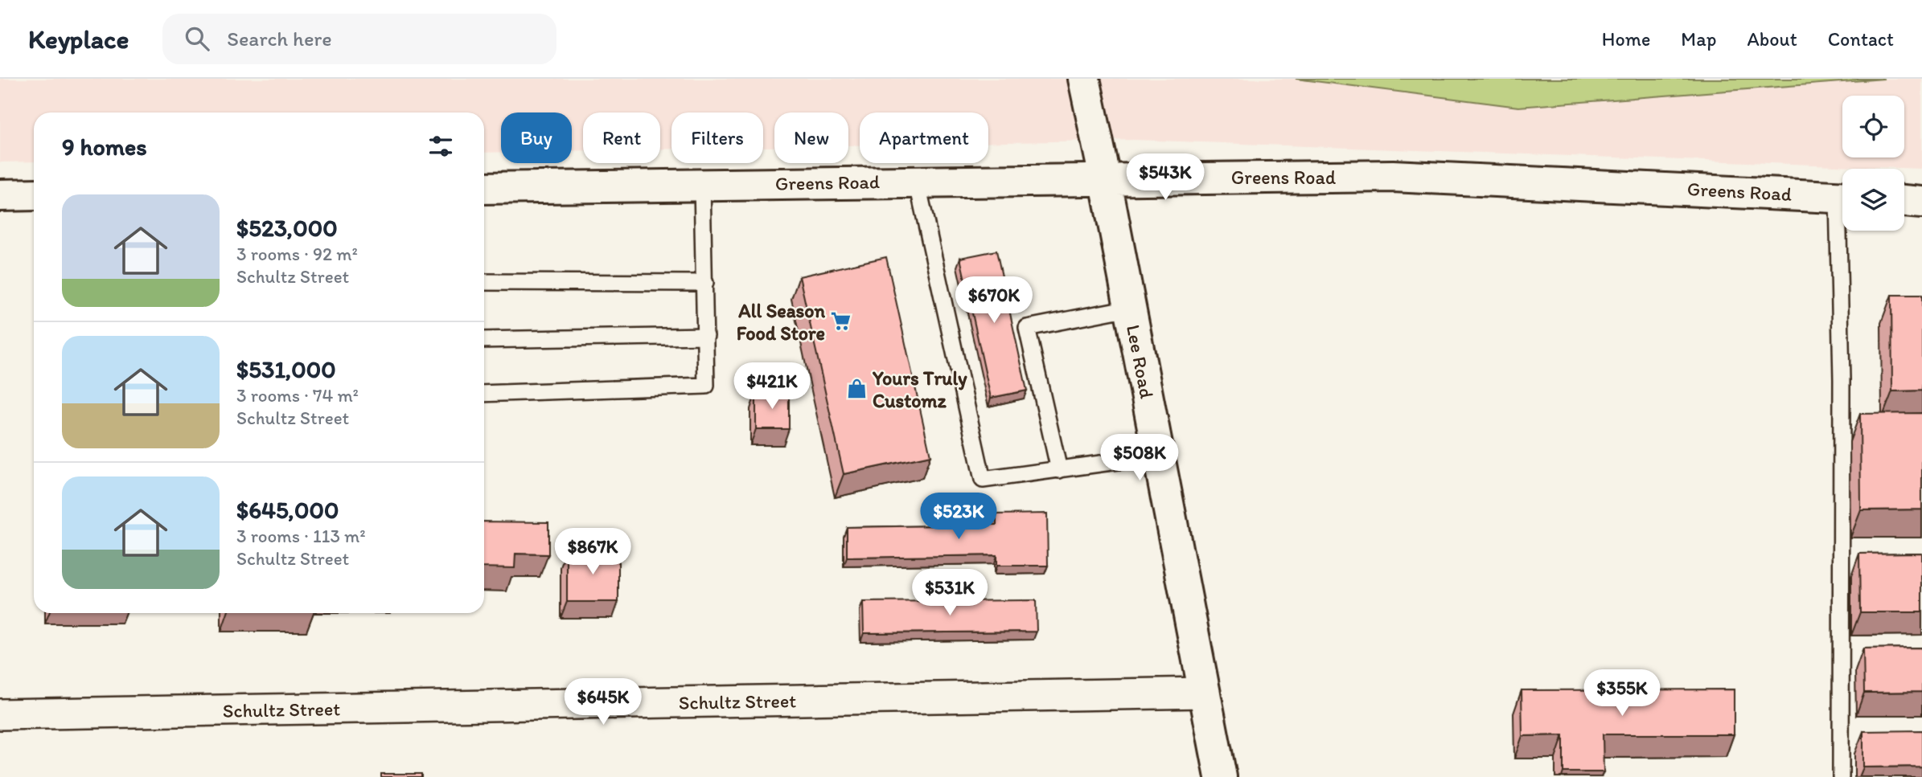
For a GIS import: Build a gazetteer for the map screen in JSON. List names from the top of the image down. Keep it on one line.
{"streets":{"main road":["Greens Road","Lee Road"],"street":["Schultz Street"]},"crossings":[["Greens Road","Lee Road"],["Lee Road","Schultz Street"]],"places":{"supermarket":["All Season Food Store"],"shop":["Yours Truly Customz"]},"page":{"header":"Keyplace","search":"Search here","nav":["Home","Map","About","Contact"],"chip":["Buy","Rent","Filters","New","Apartment"],"heading":"9 homes","price":["$543K","$670K","$421K","$508K","$523K","$867K","$531K","$355K","$645K"],"list":[{"name":"$523,000","note":"3 rooms · 92 m² · Schultz Street"},{"name":"$531,000","note":"3 rooms · 74 m² · Schultz Street"},{"name":"$645,000","note":"3 rooms · 113 m² · Schultz Street"}]}}
